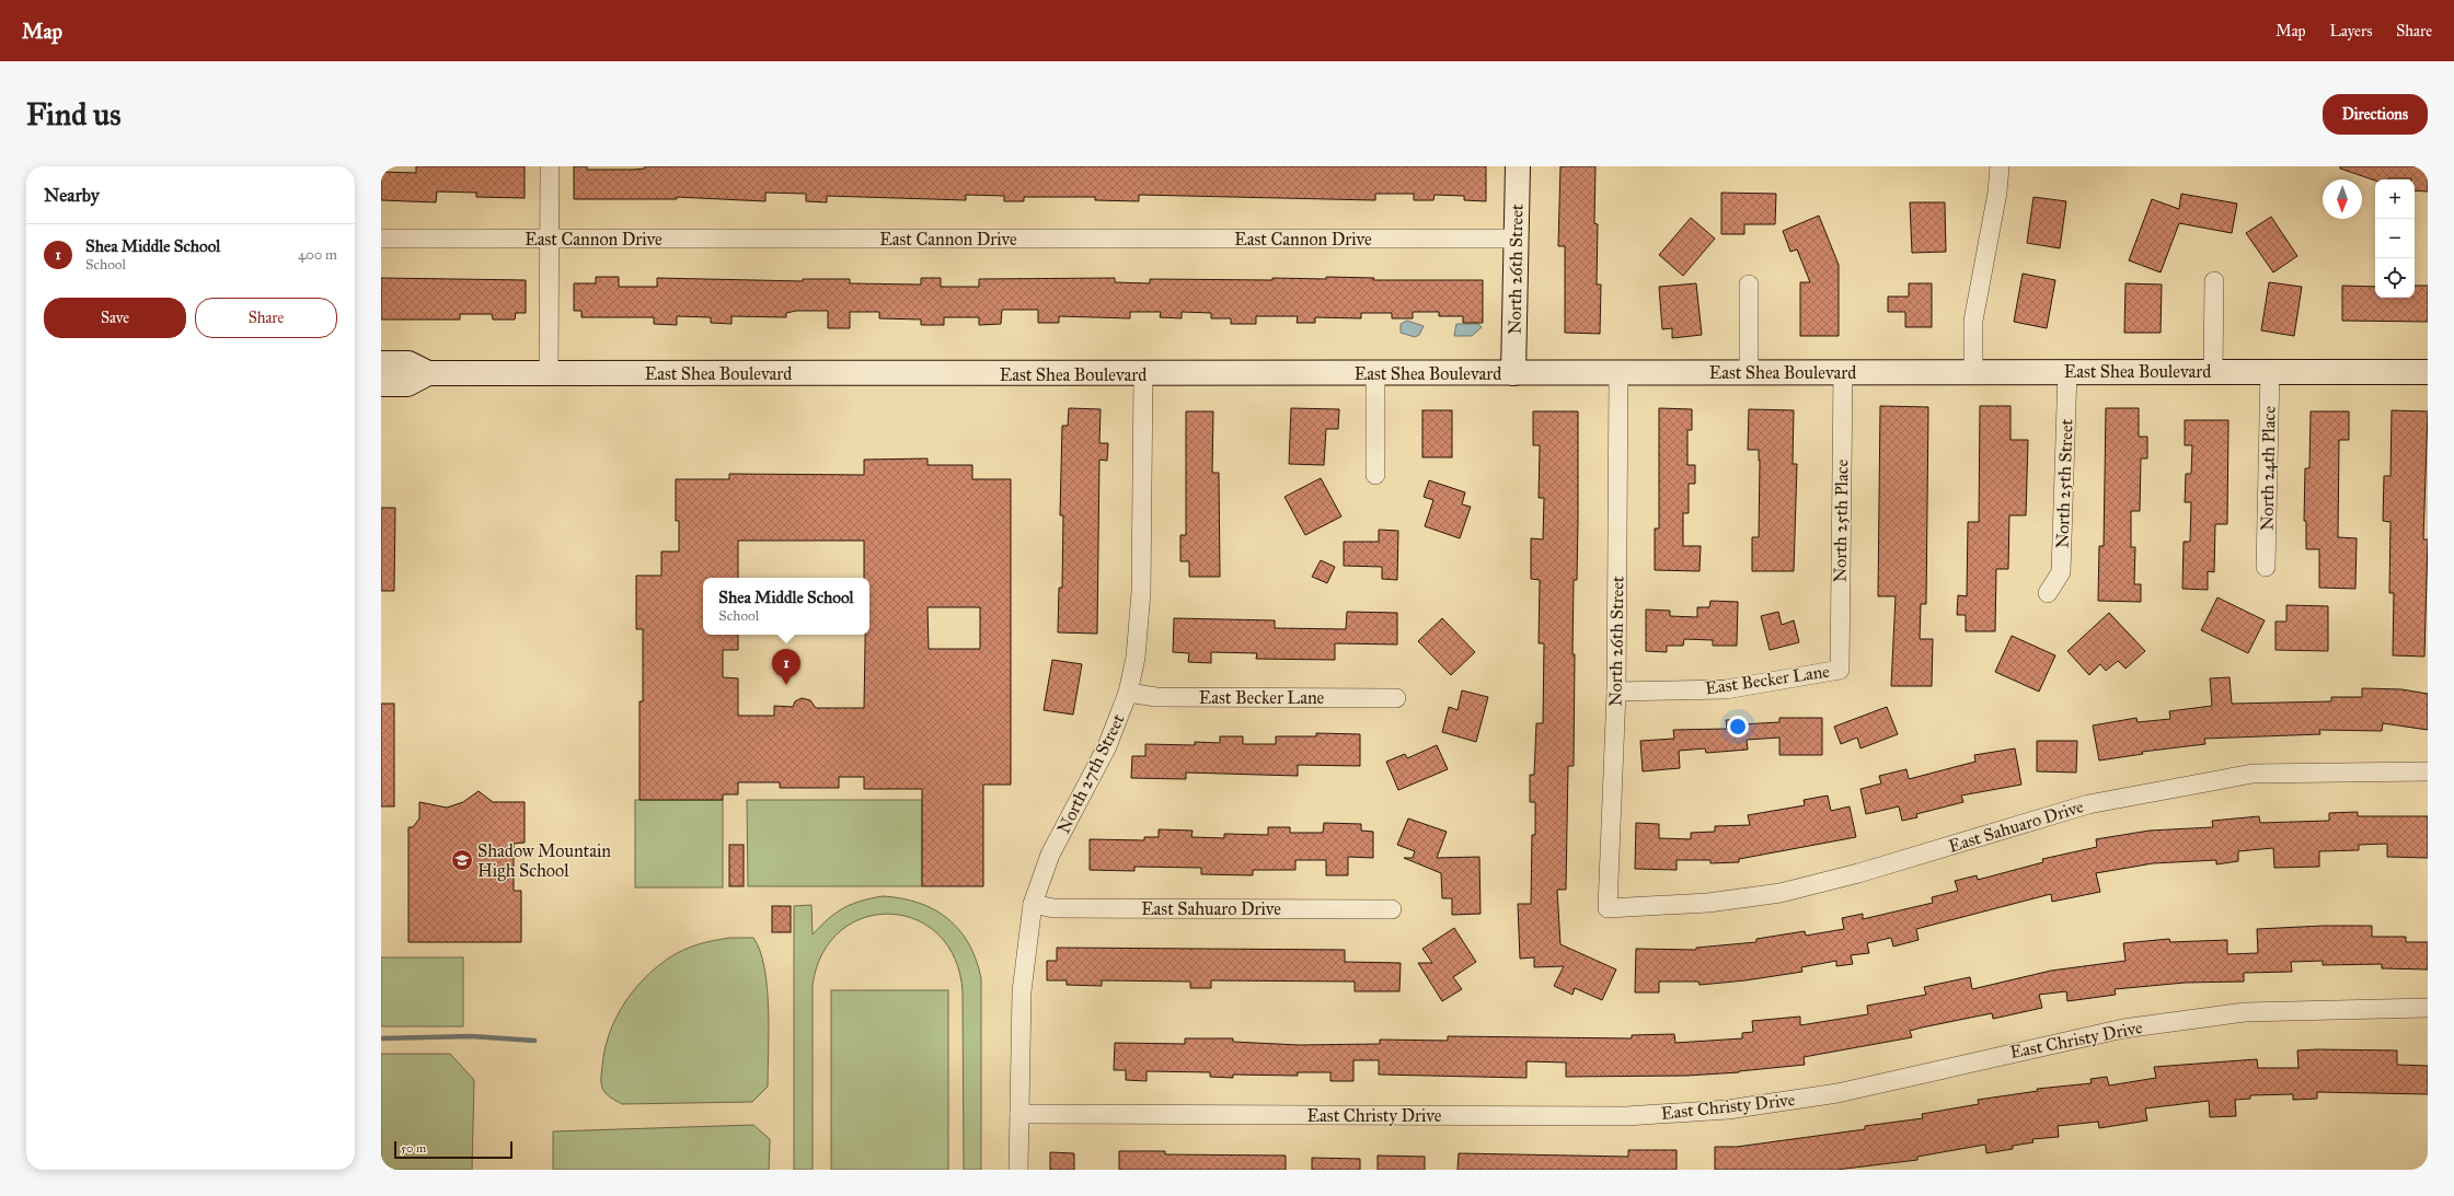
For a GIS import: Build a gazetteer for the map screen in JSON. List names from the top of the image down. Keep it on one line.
{"streets":{"street":["East Cannon Drive","North 26th Street","East Shea Boulevard","North 24th Place","North 25th Street","North 25th Place","East Becker Lane","North 27th Street","East Sahuaro Drive","East Christy Drive"]},"crossings":[["East Cannon Drive","North 26th Street"],["North 26th Street","East Shea Boulevard"],["North 26th Street","East Becker Lane"],["North 26th Street","East Sahuaro Drive"],["East Shea Boulevard","North 24th Place"],["East Shea Boulevard","North 25th Street"],["East Shea Boulevard","North 25th Place"],["East Shea Boulevard","North 27th Street"],["North 25th Place","East Becker Lane"],["East Becker Lane","North 27th Street"],["North 27th Street","East Sahuaro Drive"],["North 27th Street","East Christy Drive"]],"places":{"school or university":["Shadow Mountain High School"]},"scale_bar":"50 m","north":"bottom","page":{"header":"Map","nav":["Map","Layers","Share"],"buttons":["Directions",["Save","Share"]],"title":"Find us","heading":"Nearby","map_buttons":["+","−"],"list":[{"mark":"1","name":"Shea Middle School","note":"School","value":"400 m"}],"popup":["Shea Middle School","School"],"pins":"1","scale":"50 m"}}
